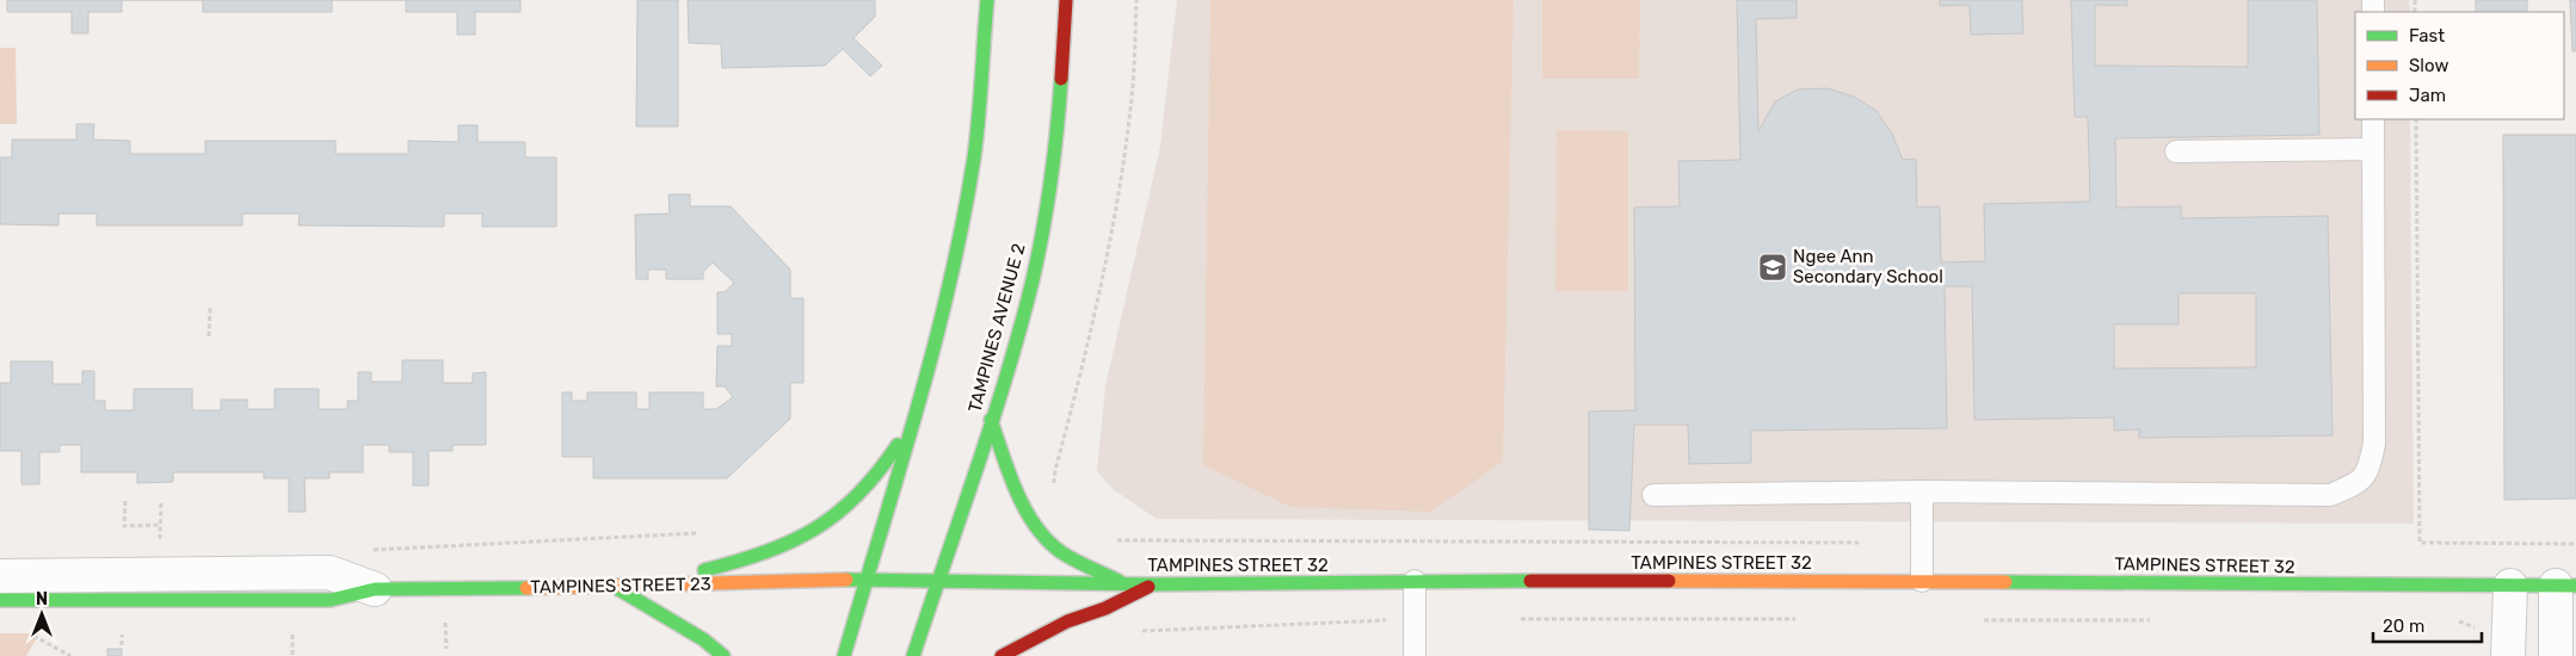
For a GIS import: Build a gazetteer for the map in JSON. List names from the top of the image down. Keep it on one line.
{"streets":{"street":["TAMPINES AVENUE 2","TAMPINES STREET 32","TAMPINES STREET 23"]},"crossings":[["TAMPINES AVENUE 2","TAMPINES STREET 32"],["TAMPINES STREET 32","TAMPINES STREET 23"]],"places":{"school or university":["Ngee Ann Secondary School"]},"legend":["Fast","Slow","Jam"],"scale_bar":"20 m","north":"top"}
